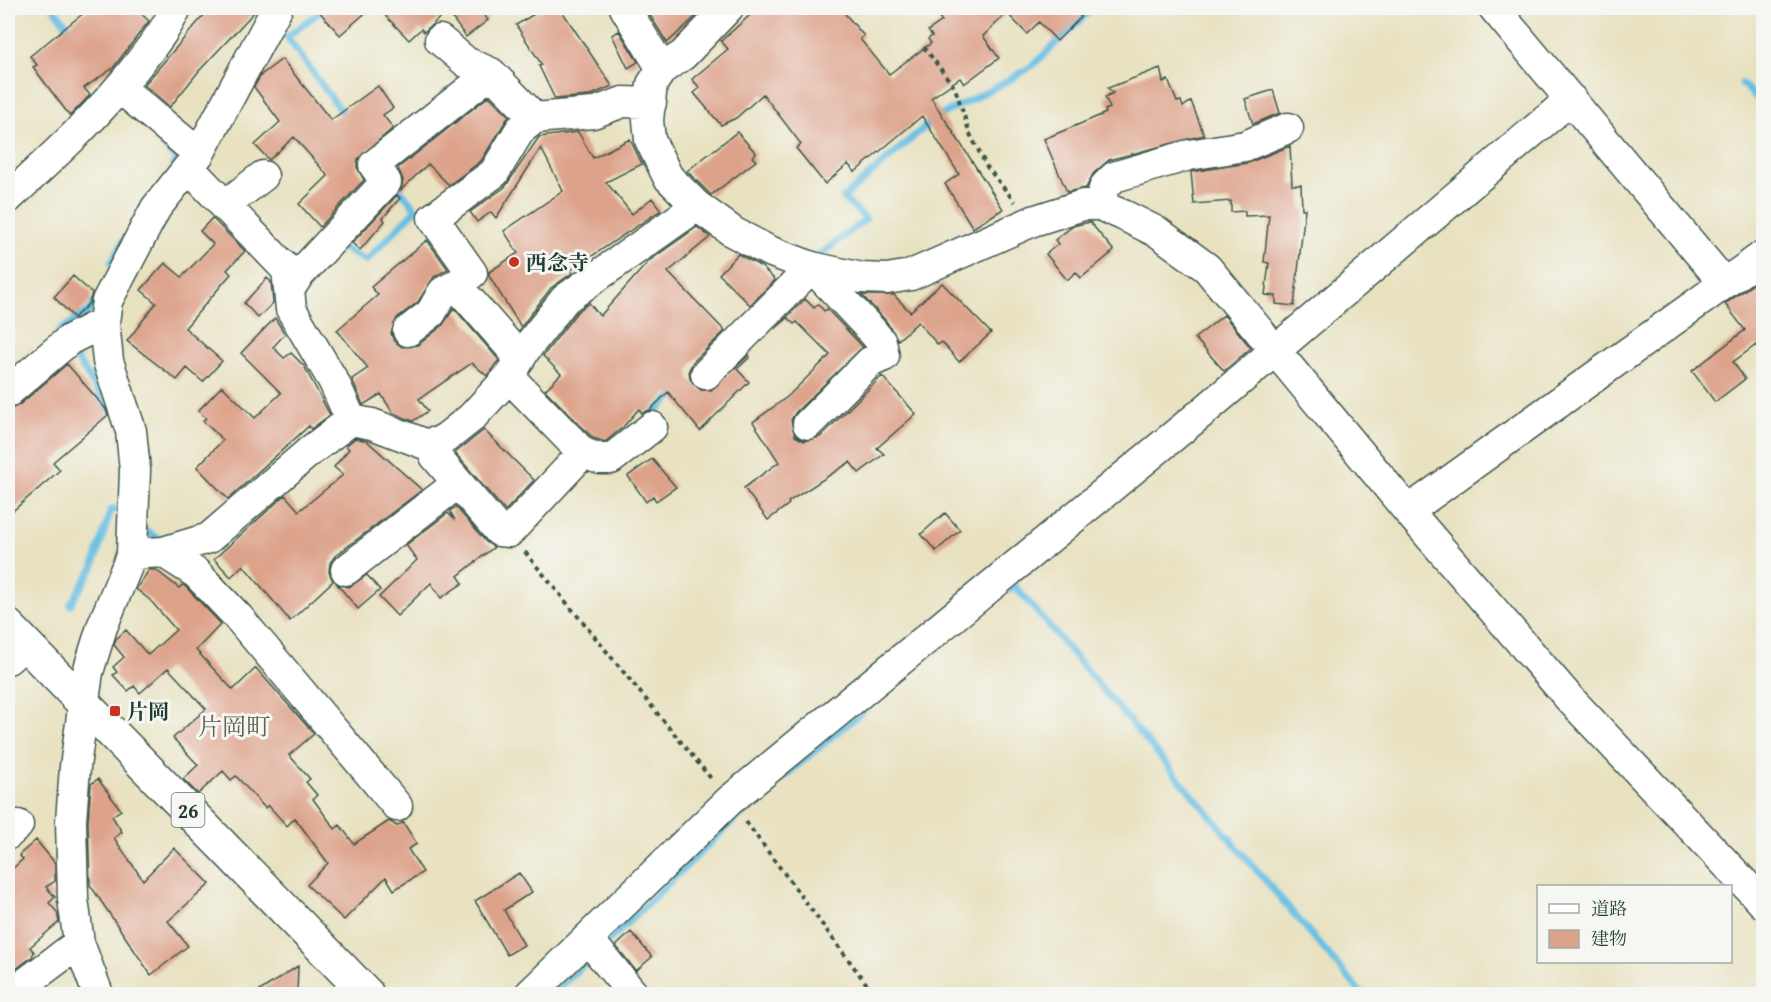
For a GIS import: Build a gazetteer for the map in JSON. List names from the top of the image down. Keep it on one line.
{"streets":{"main road":["26"]},"districts":["片岡町"],"places":{"other":["西念寺"],"transit":["片岡"]},"legend":["道路","建物"]}
